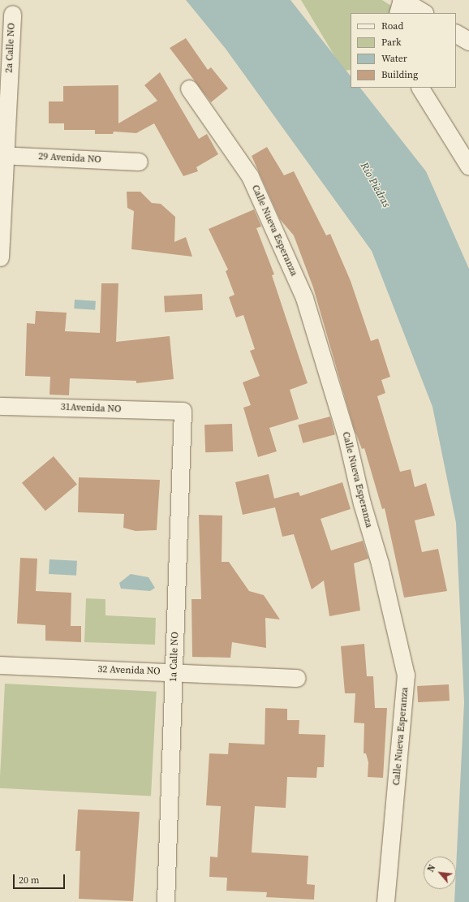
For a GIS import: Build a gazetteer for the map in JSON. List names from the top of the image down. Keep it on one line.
{"streets":{"street":["2a Calle NO","29 Avenida NO","Calle Nueva Esperanza","31Avenida NO","1a Calle NO","32 Avenida NO"]},"crossings":[["2a Calle NO","29 Avenida NO"],["31Avenida NO","1a Calle NO"],["1a Calle NO","32 Avenida NO"]],"water":["Río Piedras"],"legend":["Road","Park","Water","Building"],"scale_bar":"20 m","north":"top left"}
